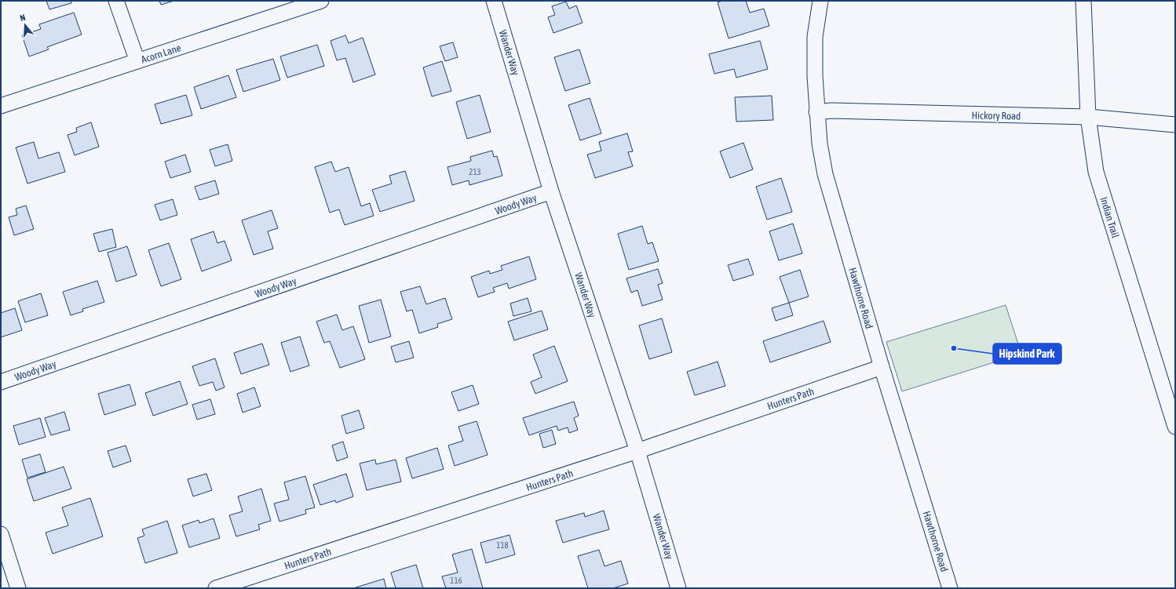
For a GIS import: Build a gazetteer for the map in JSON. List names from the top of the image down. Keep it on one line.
{"streets":{"street":["Wander Way","Acorn Lane","Hickory Road","Woody Way","Indian Trail","Hawthorne Road","Hunters Path"]},"crossings":[["Wander Way","Woody Way"],["Wander Way","Hunters Path"],["Hickory Road","Indian Trail"],["Hickory Road","Hawthorne Road"],["Hawthorne Road","Hunters Path"]],"places":["Hipskind Park"],"house_numbers":["213","118","116"],"north":"top"}
